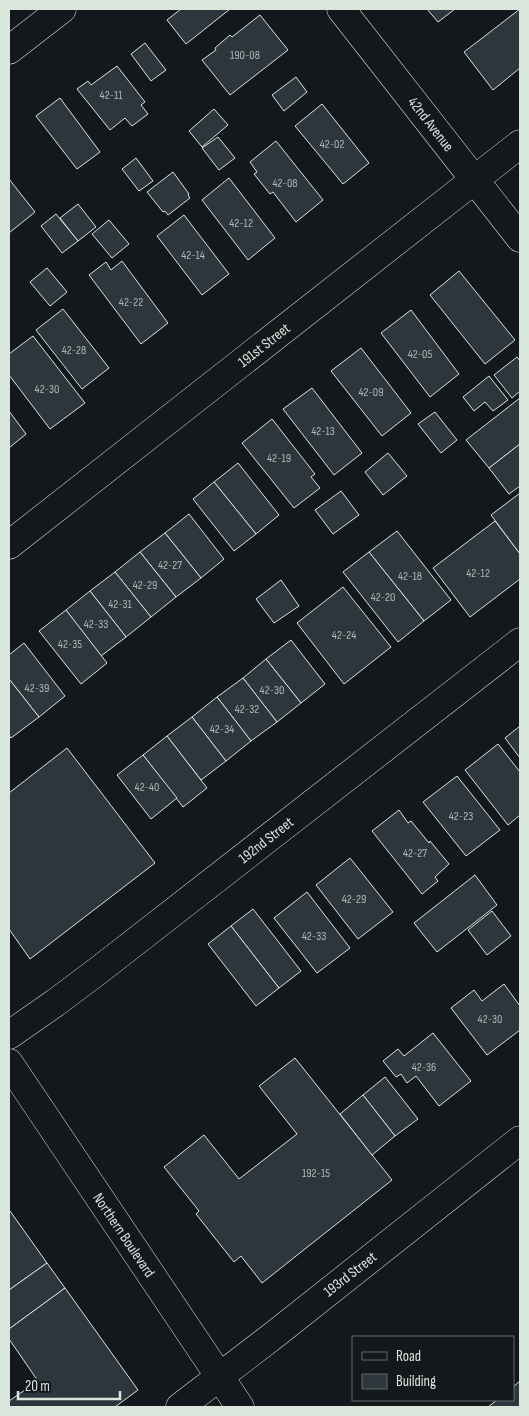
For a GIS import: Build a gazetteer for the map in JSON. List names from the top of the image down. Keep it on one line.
{"streets":{"street":["42nd Avenue","191st Street","192nd Street","Northern Boulevard","193rd Street"]},"crossings":[["42nd Avenue","191st Street"],["Northern Boulevard","193rd Street"]],"house_numbers":["190-08","42-11","42-02","42-08","42-12","42-14","42-22","42-28","42-05","42-30","42-09","42-13","42-19","42-27","42-12","42-18","42-29","42-20","42-31","42-33","42-24","42-35","42-39","42-30","42-32","42-34","42-40","42-23","42-27","42-29","42-33","42-30","42-36","192-15"],"legend":["Road","Building"],"scale_bar":"20 m"}
